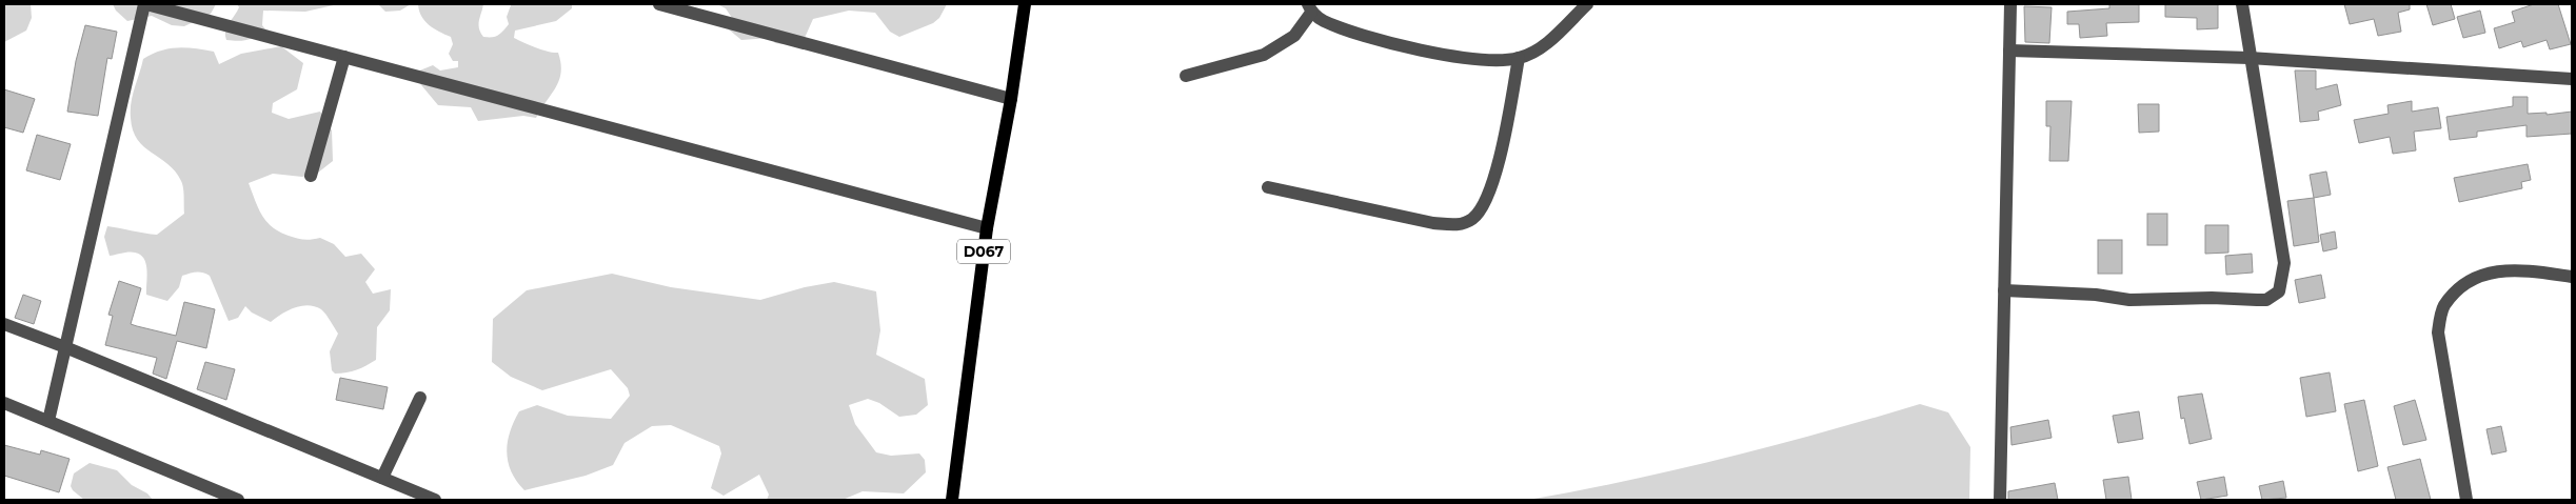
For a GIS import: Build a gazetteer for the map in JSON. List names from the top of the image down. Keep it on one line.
{"streets":{"main road":["D067"]}}
